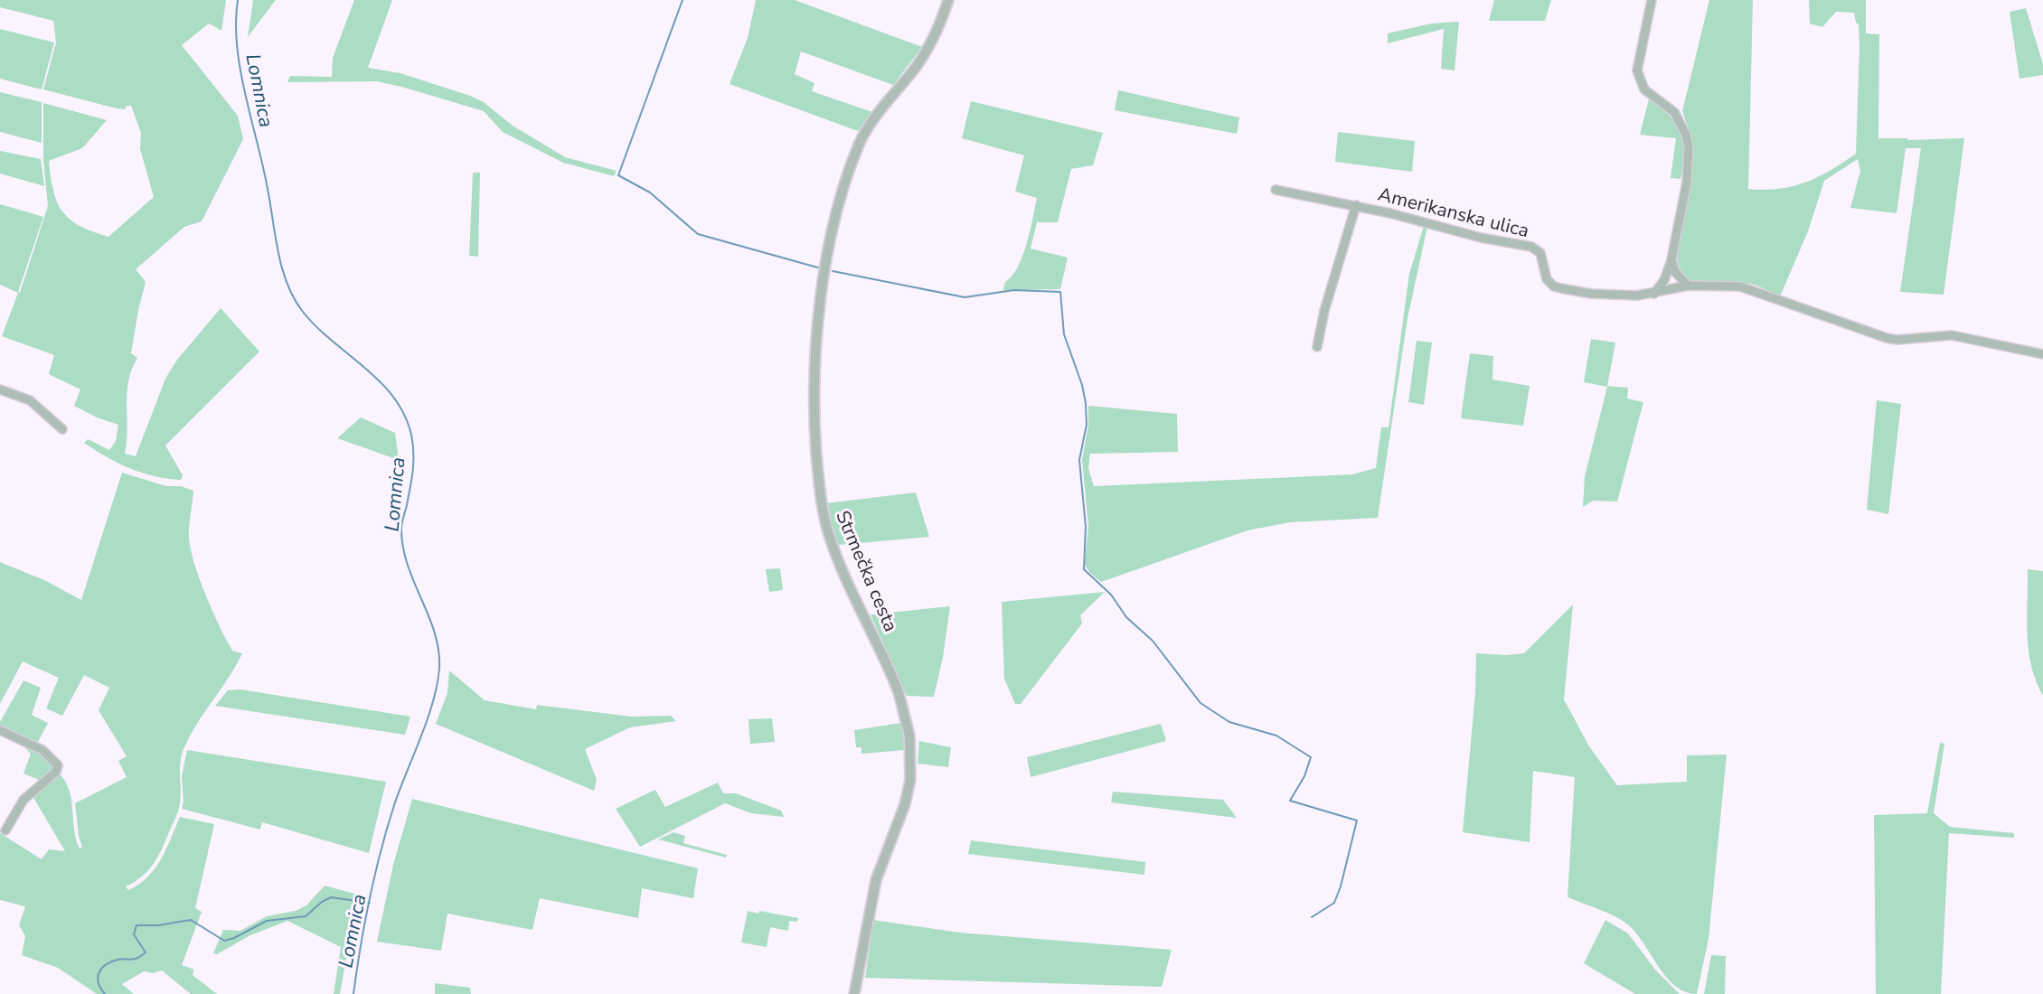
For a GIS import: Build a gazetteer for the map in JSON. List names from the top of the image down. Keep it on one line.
{"streets":{"street":["Amerikanska ulica","Strmečka cesta"]},"water":["Lomnica"]}
